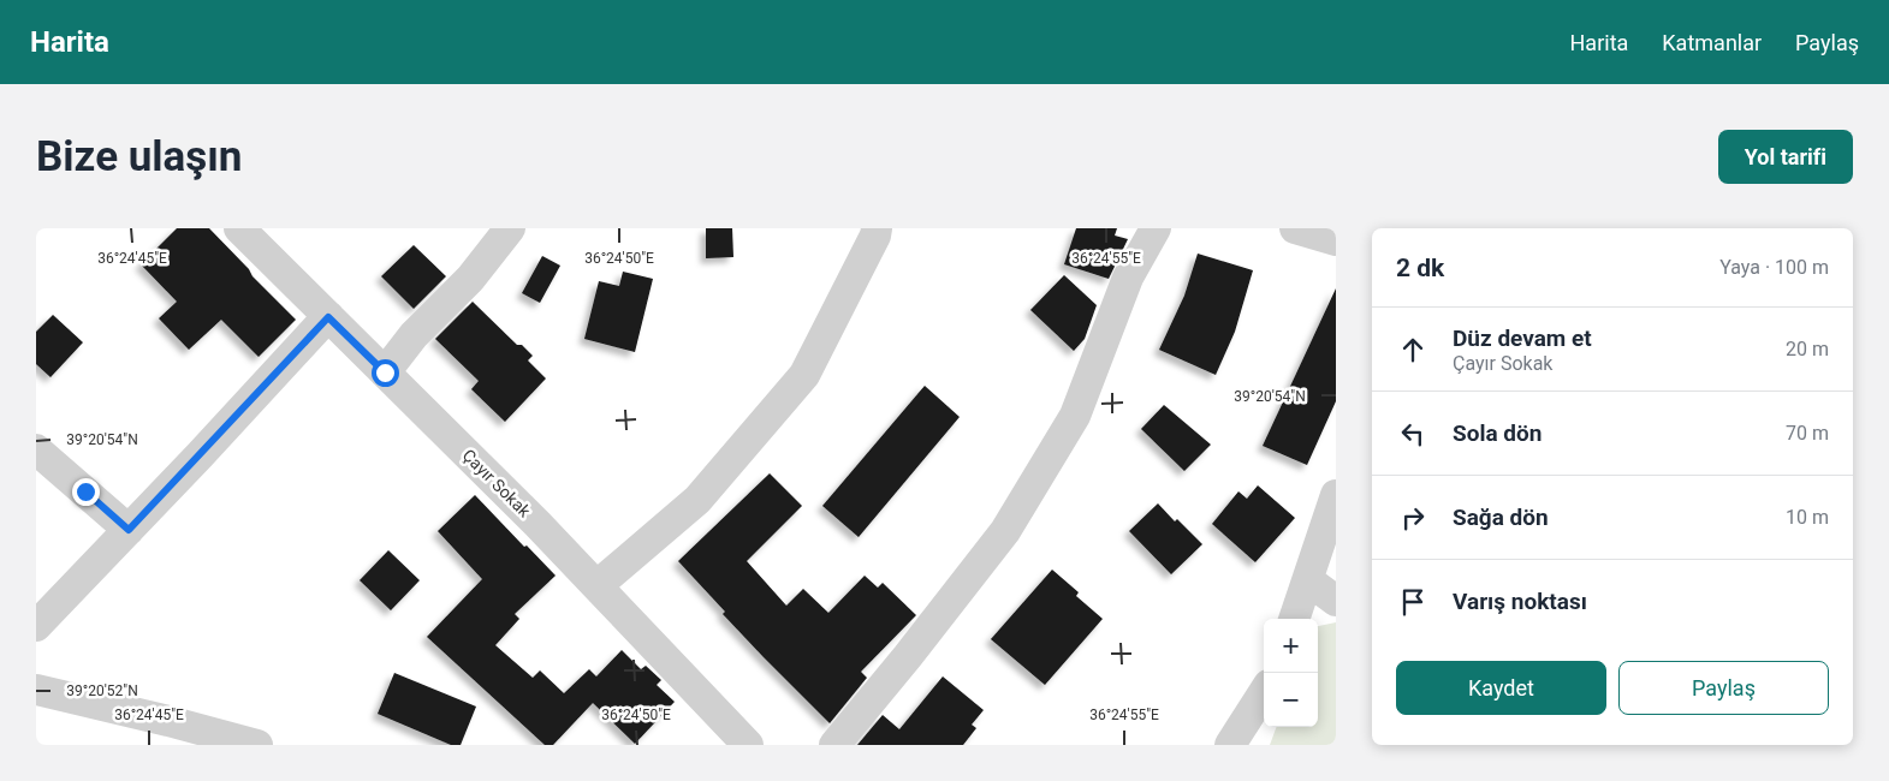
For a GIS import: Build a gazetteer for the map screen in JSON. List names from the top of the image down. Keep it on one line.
{"streets":{"street":["Çayır Sokak"]},"page":{"header":"Harita","nav":["Harita","Katmanlar","Paylaş"],"buttons":["Yol tarifi",["Kaydet","Paylaş"]],"title":"Bize ulaşın","heading":["2 dk","Yaya · 100 m"],"list":[["Düz devam et","Çayır Sokak","20 m"],["Sola dön","70 m"],["Sağa dön","10 m"],"Varış noktası"],"map_buttons":["+","−"]},"coordinates":["36°24'45\"E","36°24'50\"E","36°24'55\"E","39°20'54\"N","39°20'52\"N"]}
